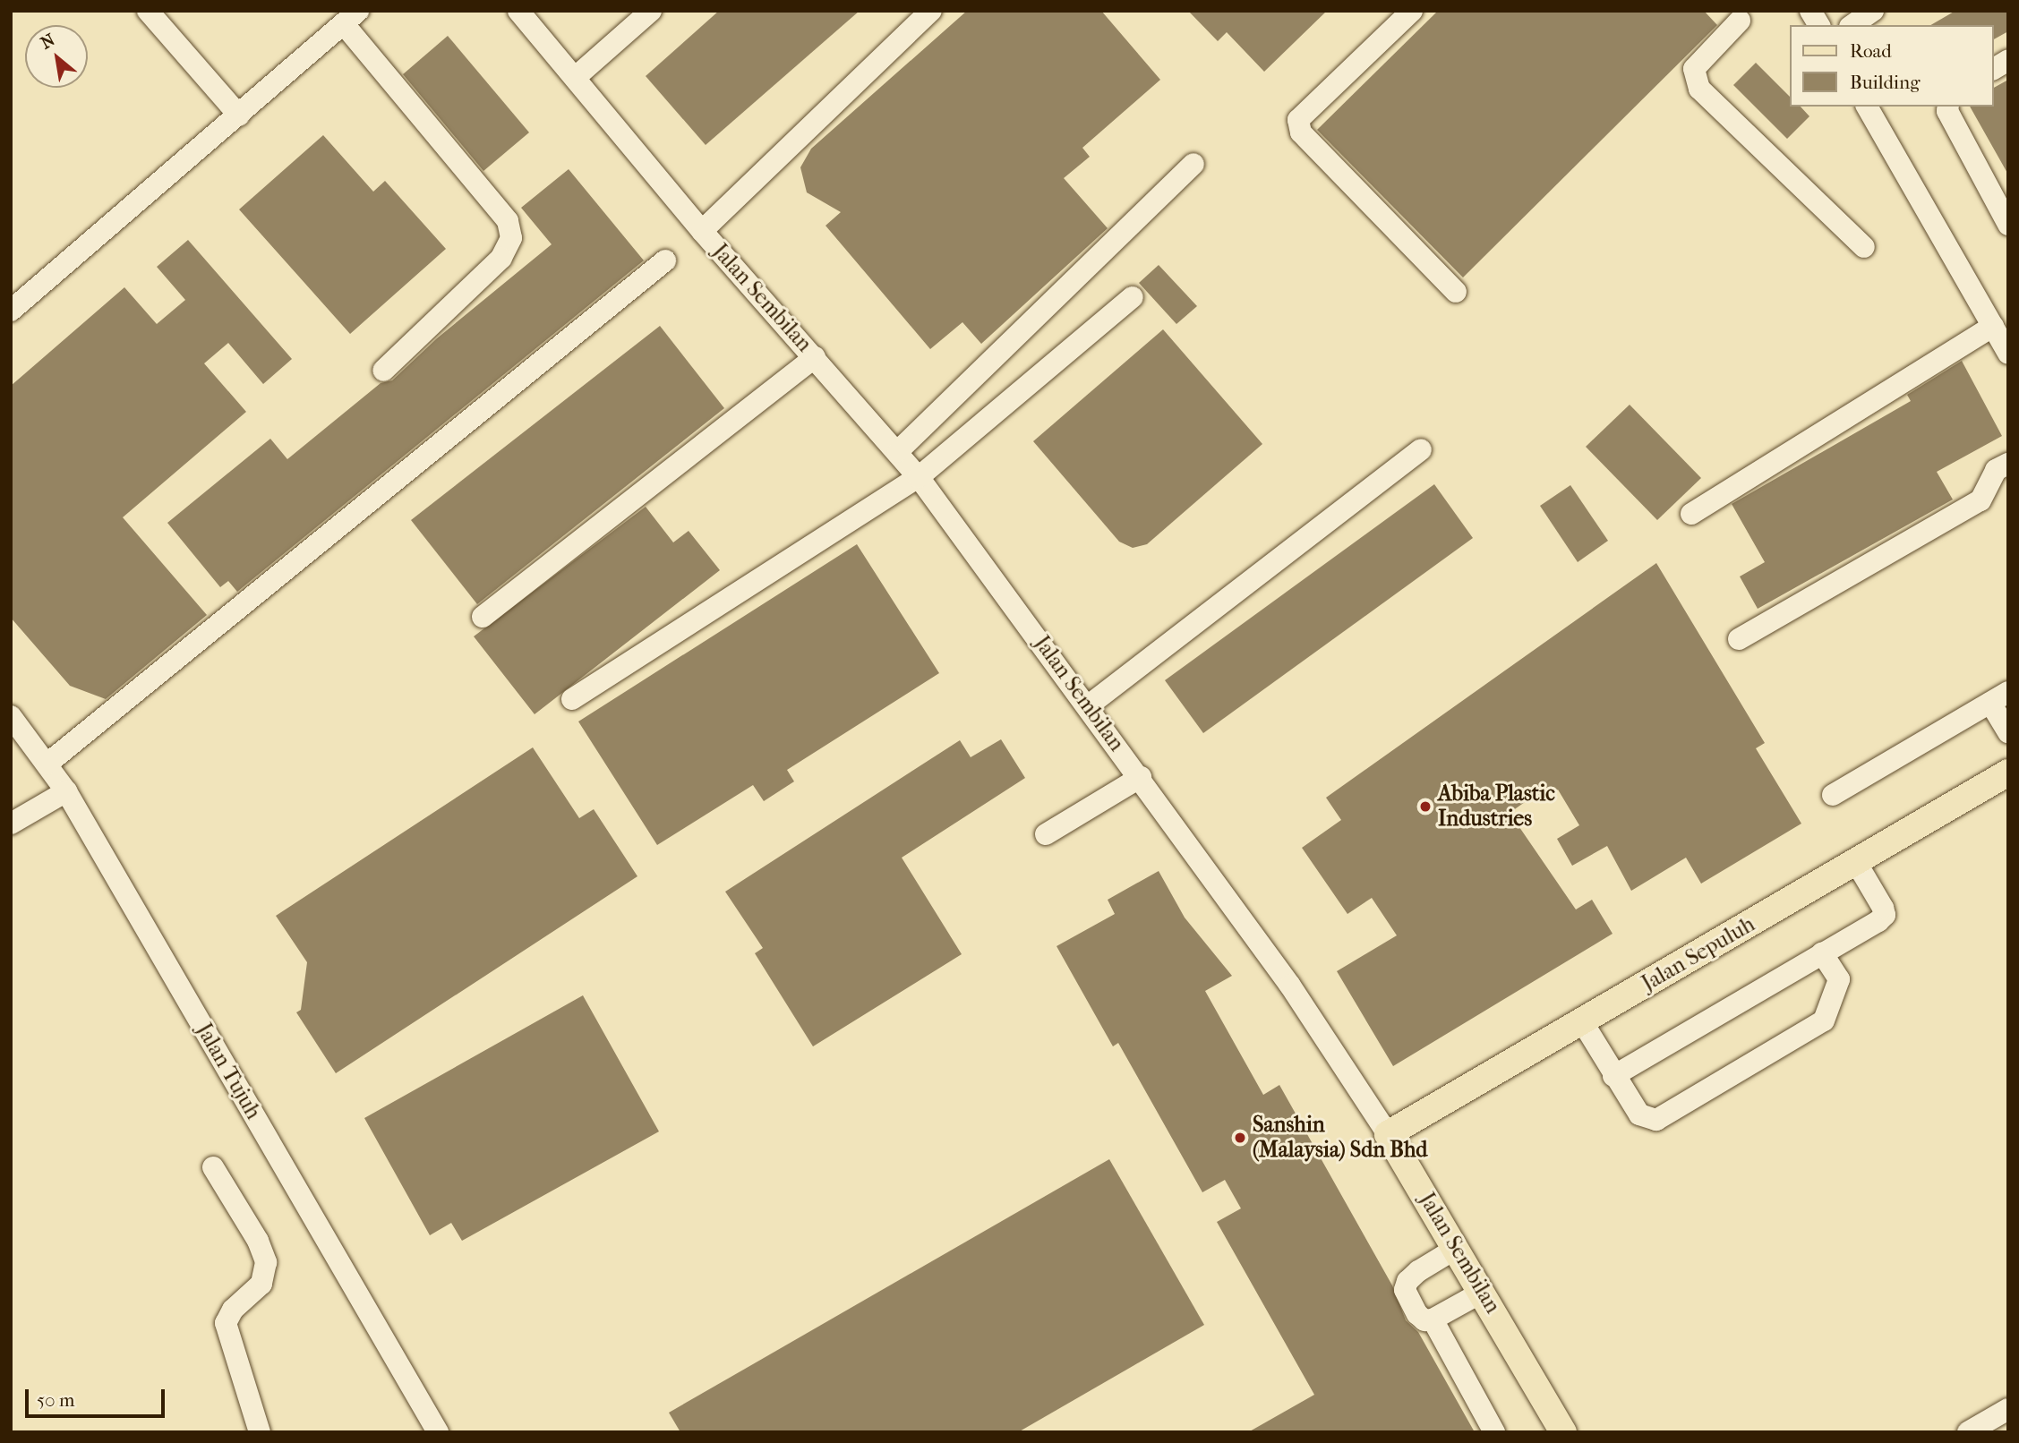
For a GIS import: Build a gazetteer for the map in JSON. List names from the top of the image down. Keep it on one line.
{"streets":{"main road":["Jalan Sembilan","Jalan Sepuluh"],"street":["Jalan Tujuh"]},"crossings":[["Jalan Sembilan","Jalan Sepuluh"]],"places":["Abiba Plastic Industries","Sanshin (Malaysia) Sdn Bhd"],"legend":["Road","Building"],"scale_bar":"50 m","north":"top left"}
